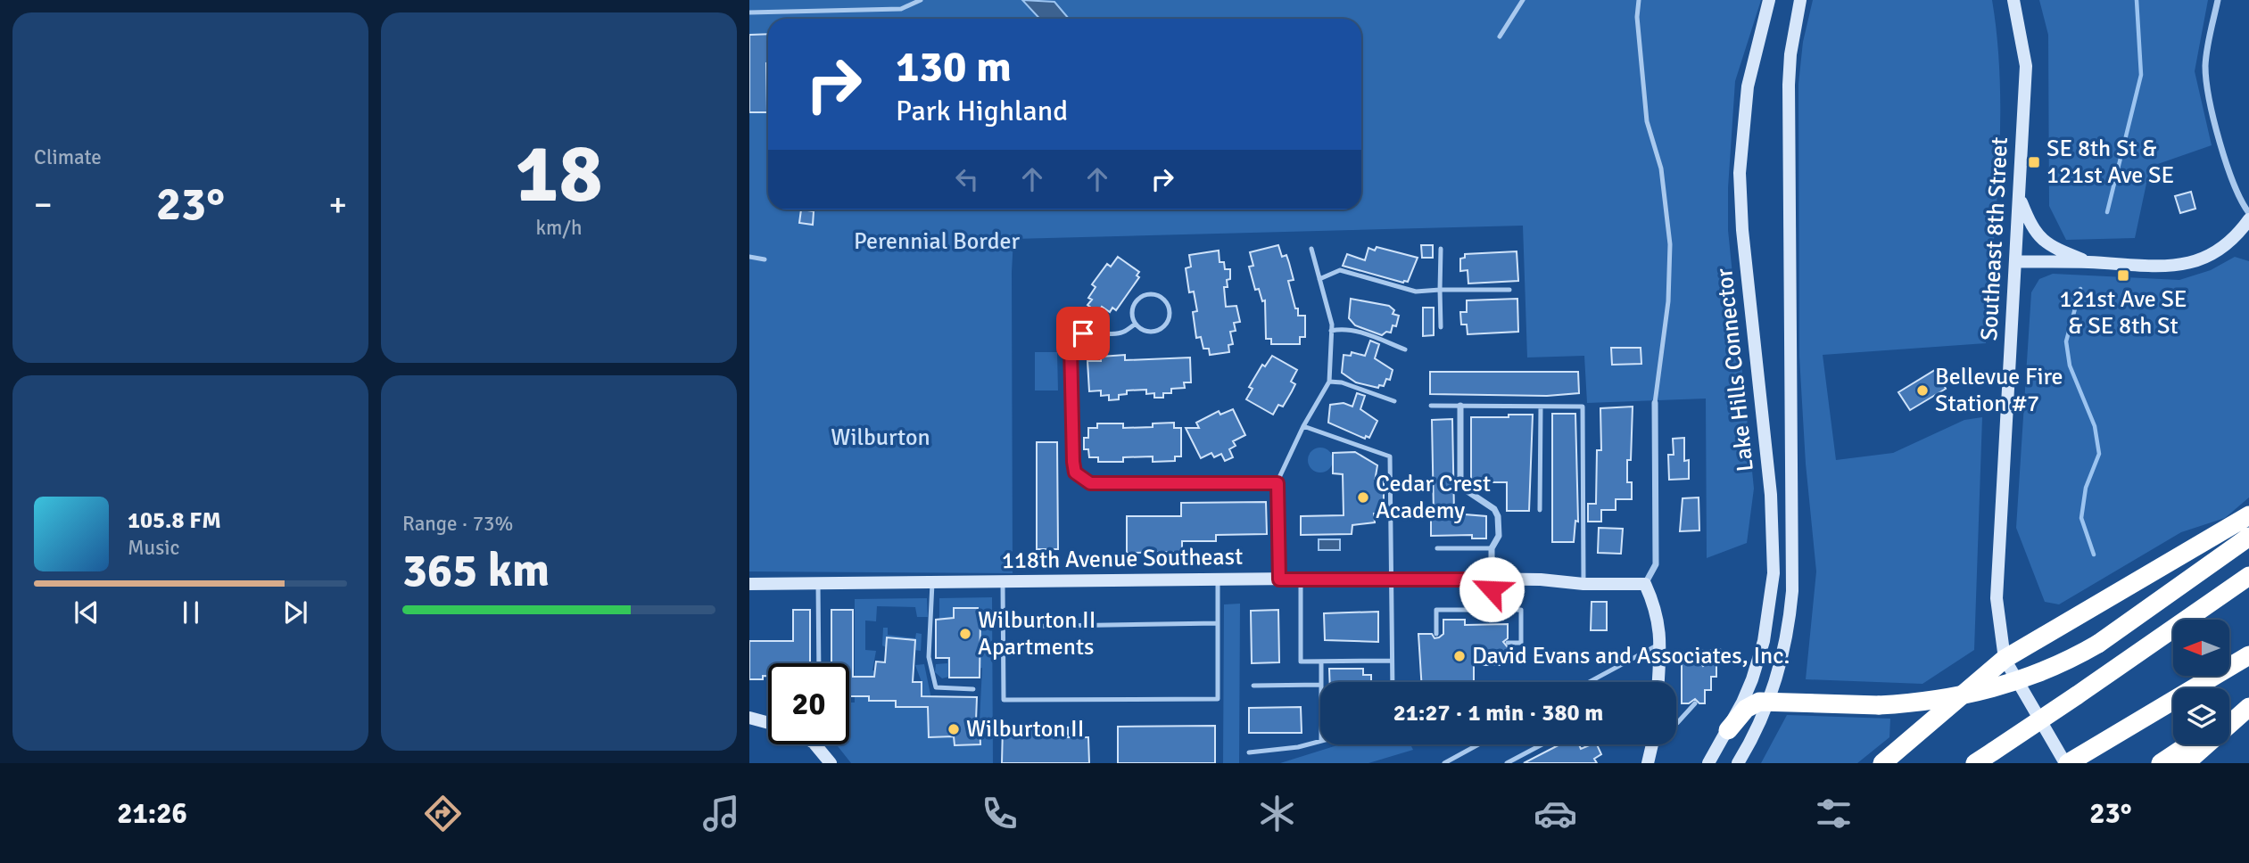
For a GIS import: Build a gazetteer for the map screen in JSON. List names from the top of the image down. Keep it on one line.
{"streets":{"main road":["Southeast 8th Street","Lake Hills Connector","118th Avenue Southeast"]},"parks":["Perennial Border","Wilburton"],"places":{"transit":["SE 8th St & 121st Ave SE","121st Ave SE & SE 8th St"],"other":["Bellevue Fire Station #7","Cedar Crest Academy","Wilburton II Apartments","David Evans and Associates, Inc.","Wilburton II"]},"north":"left","page":{"tile":["Climate",["18","km/h"],["Range · 73%","365 km"]],"turn":["130 m","Park Highland"],"heat":["−","23°","+"],"song":["105.8 FM","Music"],"limit":"20","trip":"21:27 · 1 min · 380 m","tabs":["21:26","23°"]}}
